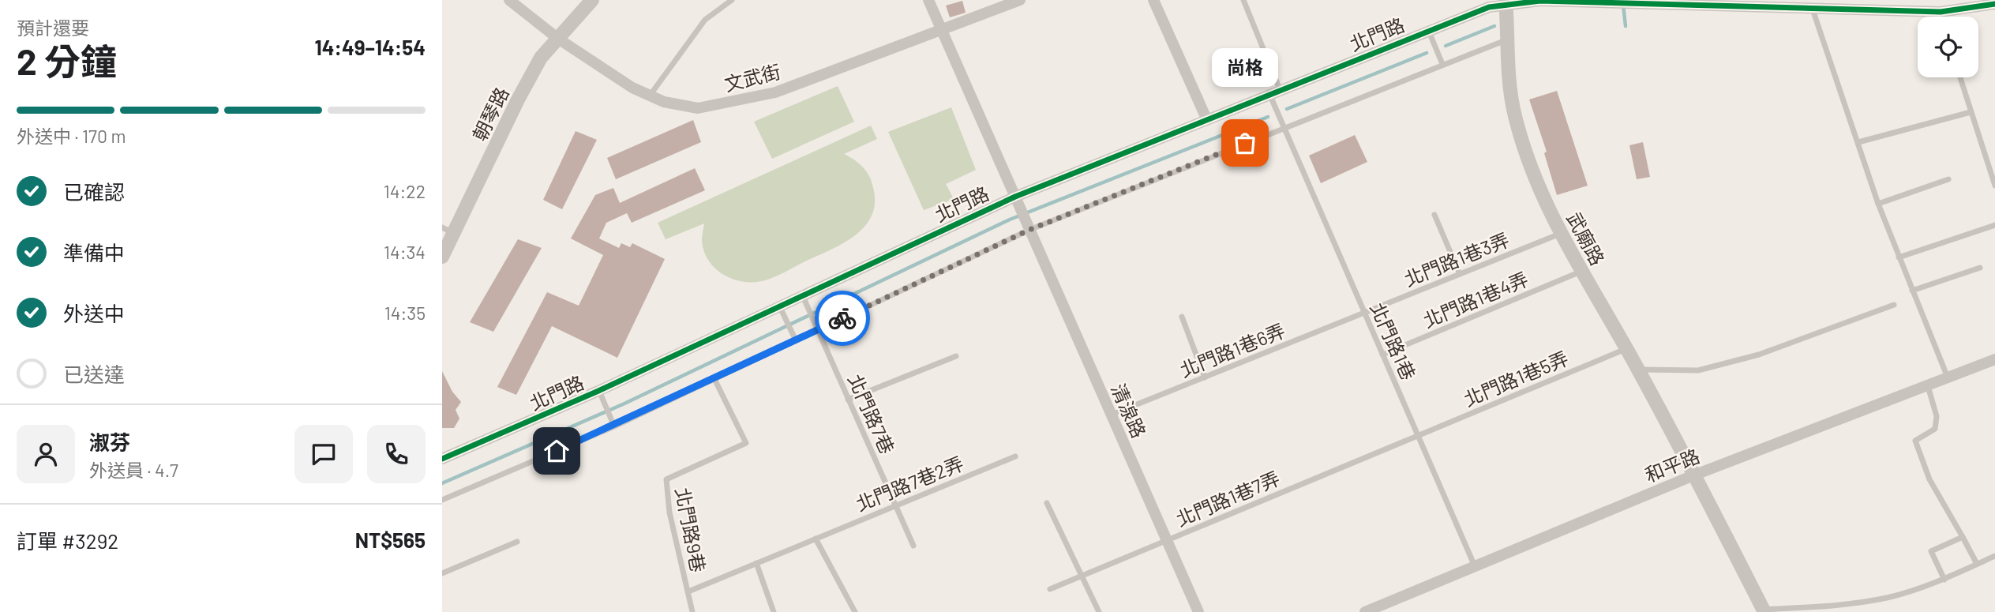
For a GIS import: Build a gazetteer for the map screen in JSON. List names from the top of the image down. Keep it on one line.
{"streets":{"street":["北門路","文武街","朝琴路","武廟路","清湶路","和平路"],"lane":["北門路1巷3弄","北門路1巷4弄","北門路1巷","北門路1巷6弄","北門路1巷5弄","北門路7巷","北門路7巷2弄","北門路1巷7弄","北門路9巷"]},"crossings":[["北門路","武廟路"],["北門路","北門路1巷"],["北門路","清湶路"],["北門路","北門路7巷"],["文武街","朝琴路"],["武廟路","北門路1巷3弄"],["武廟路","北門路1巷4弄"],["武廟路","北門路1巷5弄"],["武廟路","和平路"],["北門路1巷3弄","北門路1巷"],["北門路1巷3弄","北門路1巷6弄"],["北門路1巷4弄","北門路1巷"],["北門路1巷","北門路1巷6弄"],["北門路1巷","北門路1巷5弄"],["北門路1巷","和平路"],["北門路1巷","北門路1巷7弄"],["北門路1巷6弄","清湶路"],["北門路1巷5弄","北門路1巷7弄"],["清湶路","北門路1巷7弄"],["北門路7巷","北門路7巷2弄"],["北門路7巷2弄","北門路9巷"]],"places":["尚格"],"page":{"heading":["2 分鐘","預計還要","14:49–14:54"],"panel":["淑芬","外送員 · 4.7","訂單 #3292","NT$565"],"bubble":"尚格","bar":"外送中 · 170 m","list":[["已確認","14:22"],["準備中","14:34"],["外送中","14:35"],"已送達"]}}
